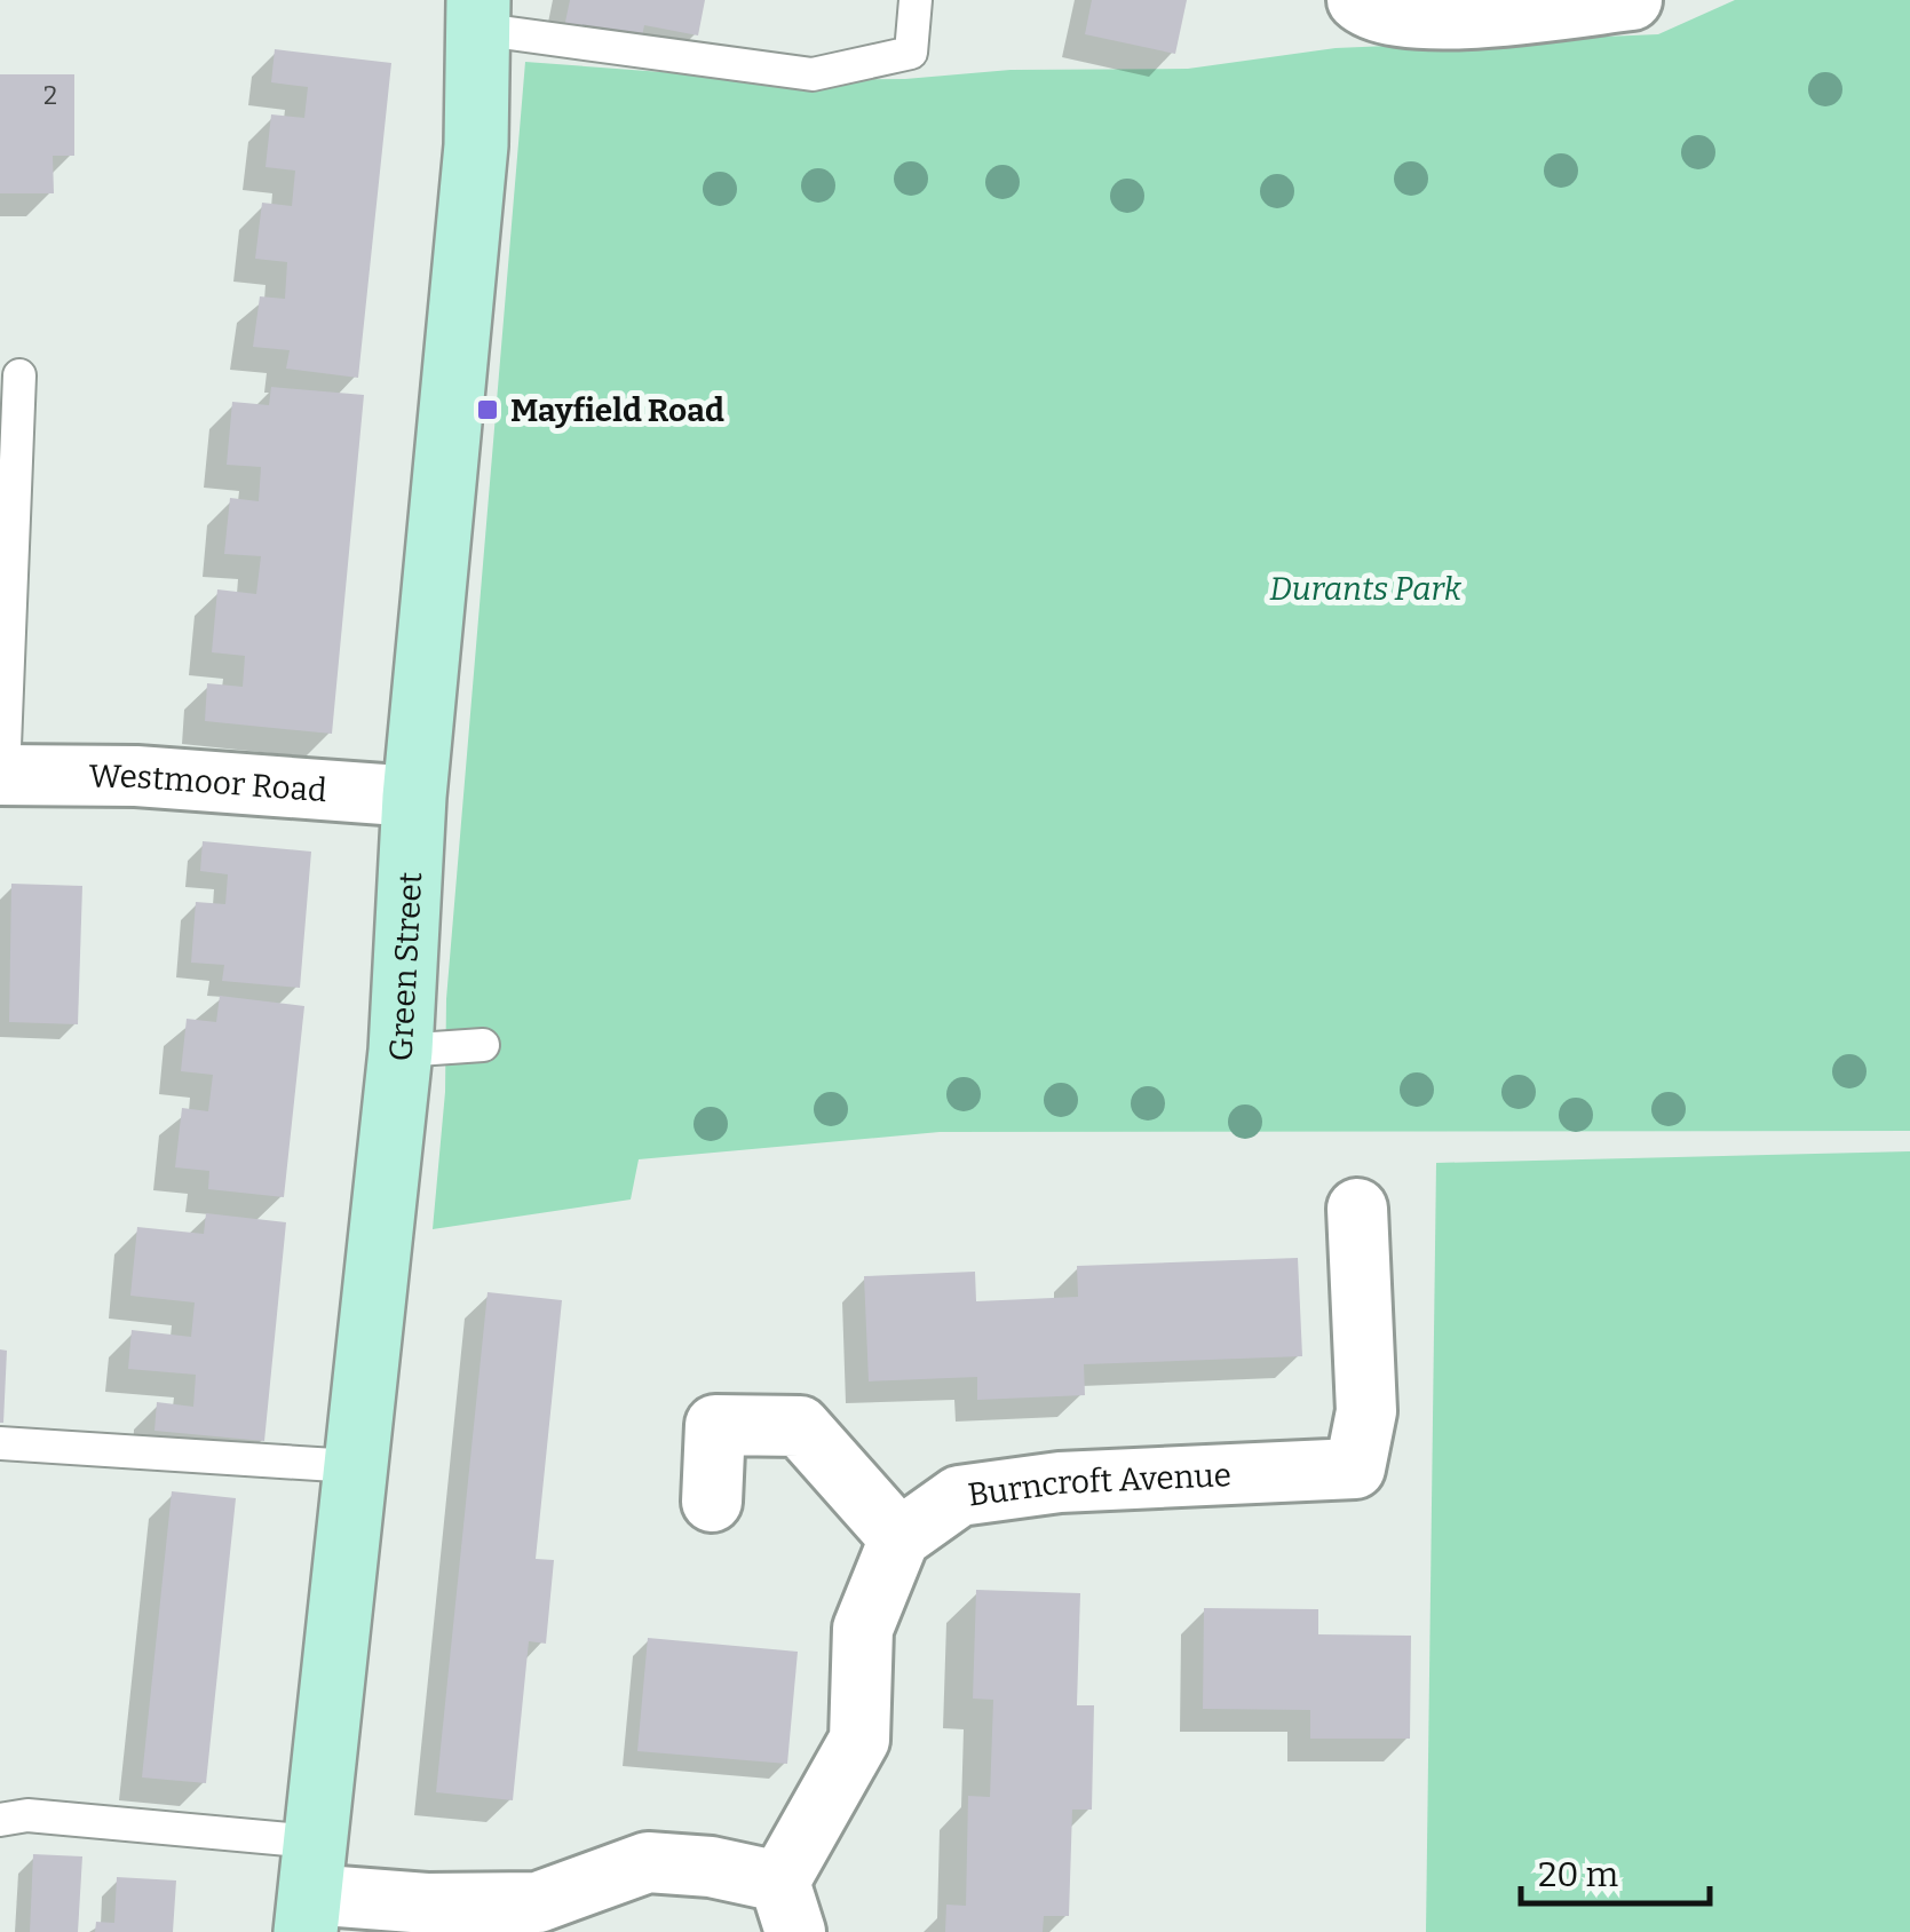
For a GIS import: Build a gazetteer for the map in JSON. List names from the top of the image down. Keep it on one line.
{"streets":{"street":["Westmoor Road","Green Street","Burncroft Avenue"]},"crossings":[["Westmoor Road","Green Street"]],"parks":["Durants Park"],"places":{"transit":["Mayfield Road"]},"house_numbers":["2"],"scale_bar":"20 m"}
